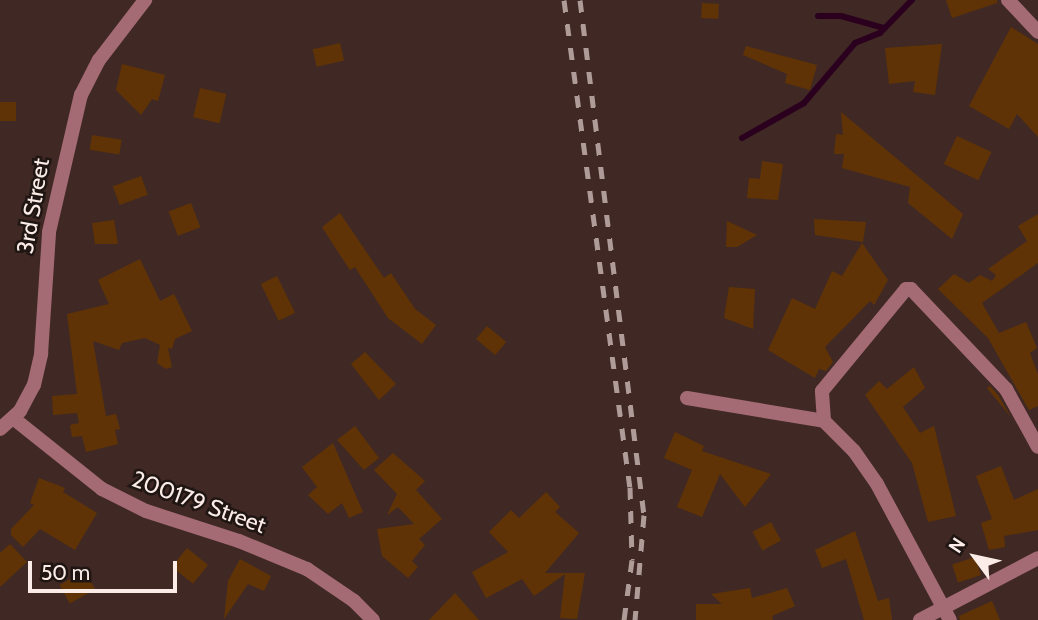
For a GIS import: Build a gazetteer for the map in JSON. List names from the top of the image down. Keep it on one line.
{"streets":{"street":["3rd Street","200179 Street"]},"crossings":[["3rd Street","200179 Street"]],"scale_bar":"50 m","north":"top left"}
